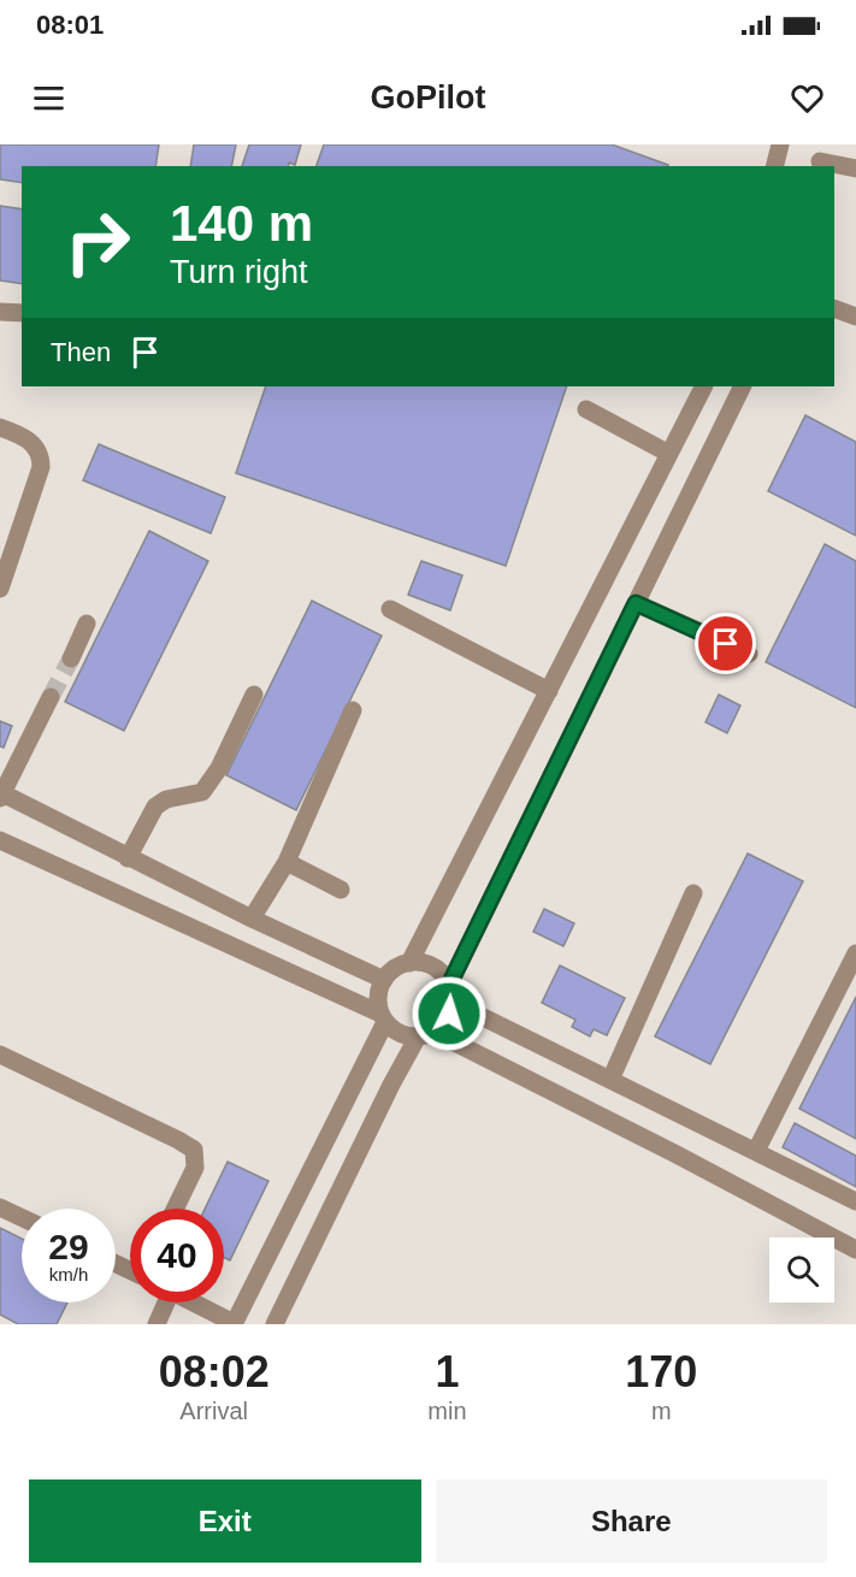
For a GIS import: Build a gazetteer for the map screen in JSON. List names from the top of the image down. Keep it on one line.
{"page":{"status":"08:01","header":"GoPilot","turn":["140 m","Turn right"],"then":"Then","speed":"29 km/h","limit":"40","eta":["08:02","Arrival","1","min","170","m"],"buttons":["Exit","Share"]}}
